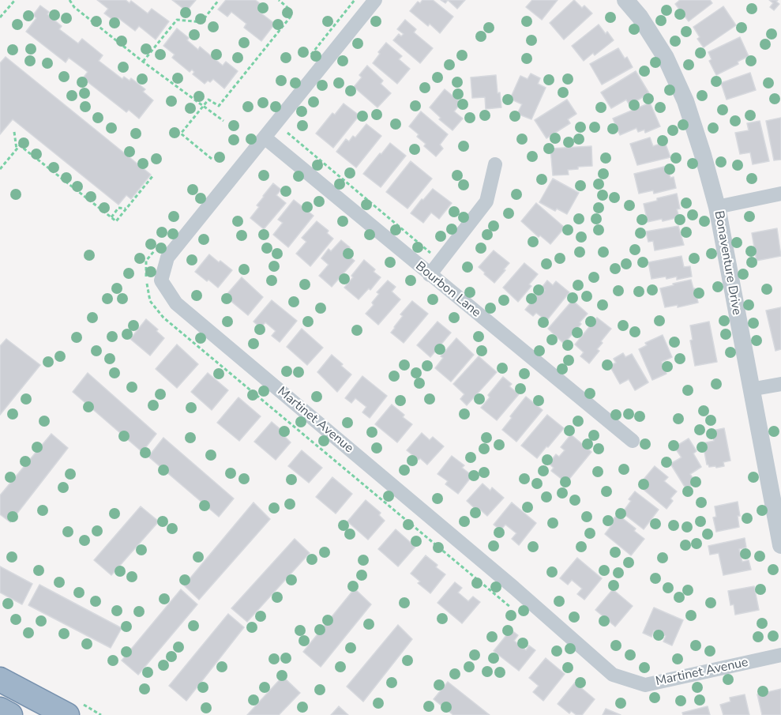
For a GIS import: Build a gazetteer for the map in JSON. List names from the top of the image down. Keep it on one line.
{"streets":{"street":["Bonaventure Drive","Bourbon Lane","Martinet Avenue"]},"crossings":[["Bourbon Lane","Martinet Avenue"]]}
